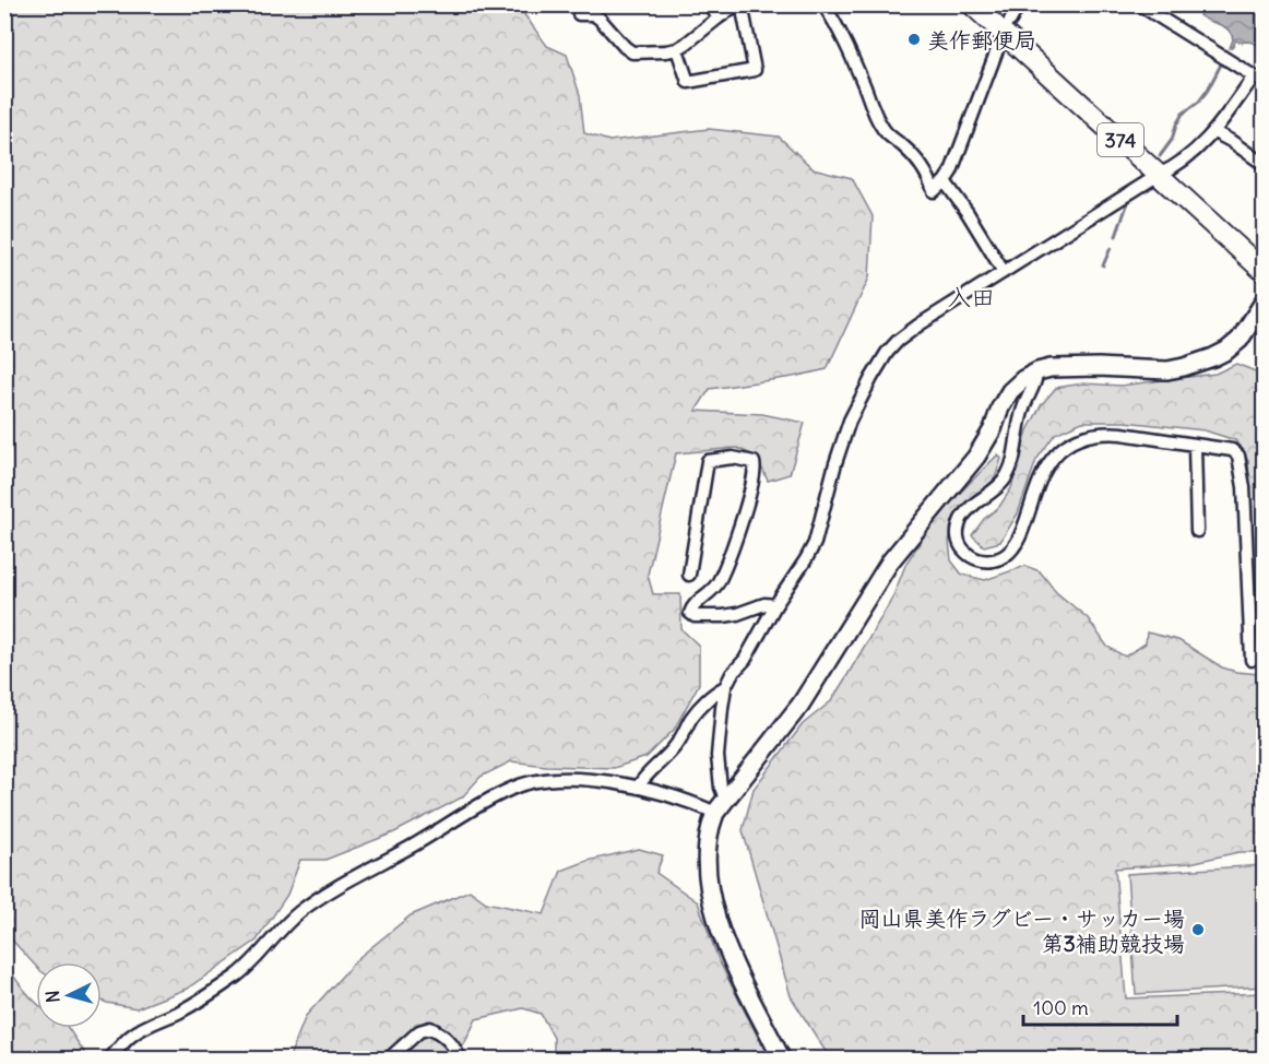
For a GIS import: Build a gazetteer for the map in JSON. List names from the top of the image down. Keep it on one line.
{"streets":{"highway":["374"]},"districts":["入田"],"places":["美作郵便局","岡山県美作ラグビー・サッカー場 第3補助競技場"],"scale_bar":"100 m","north":"left"}
